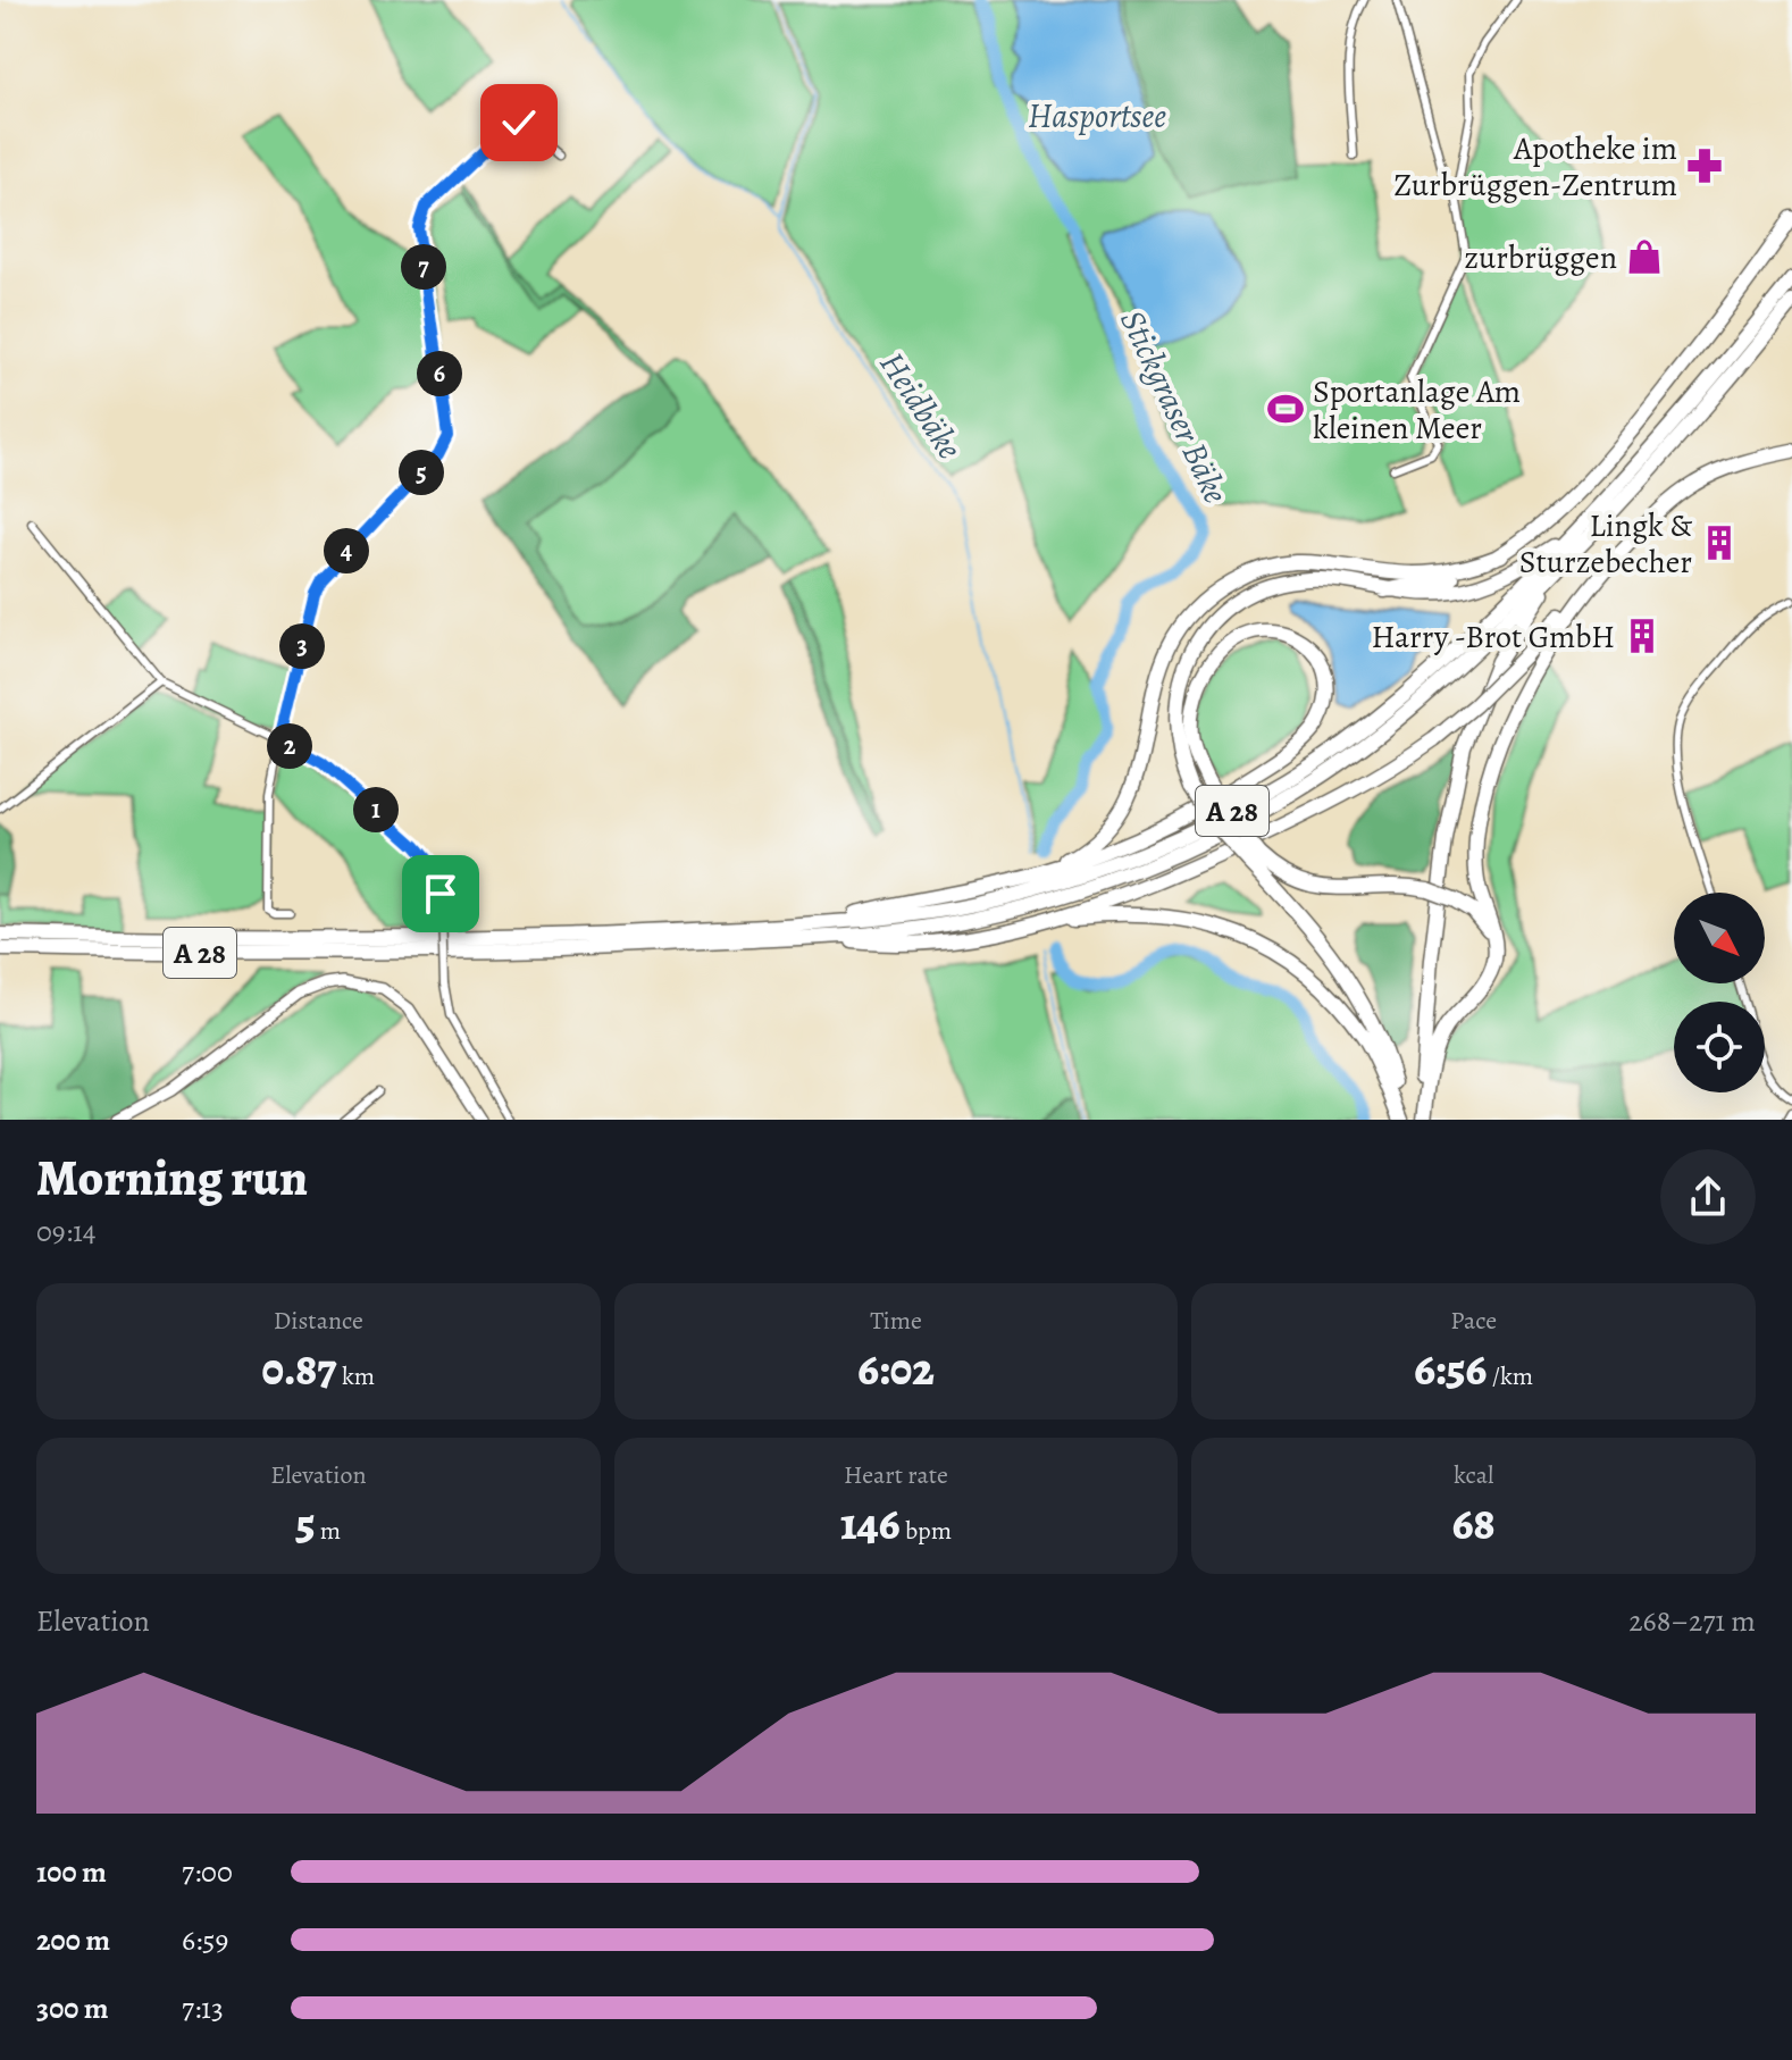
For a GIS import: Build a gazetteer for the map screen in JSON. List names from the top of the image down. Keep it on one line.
{"streets":{"highway":["A 28"]},"water":["Hasportsee","Heidbäke","Stickgraser Bäke"],"places":{"pharmacy":["Apotheke im Zurbrüggen-Zentrum"],"shop":["zurbrüggen"],"sports":["Sportanlage Am kleinen Meer"],"building":["Lingk & Sturzebecher","Harry -Brot GmbH"]},"north":"bottom right","page":{"pins":["7","6","5","4","3","2","1"],"heading":["Morning run","09:14"],"stats":[["Distance","0.87 km"],["Time","6:02"],["Pace","6:56 /km"],["Elevation","5 m"],["Heart rate","146 bpm"],["kcal","68"]],"chart":["Elevation","268–271 m"],"list":[{"name":"100 m","note":"7:00"},{"name":"200 m","note":"6:59"},{"name":"300 m","note":"7:13"}]}}
